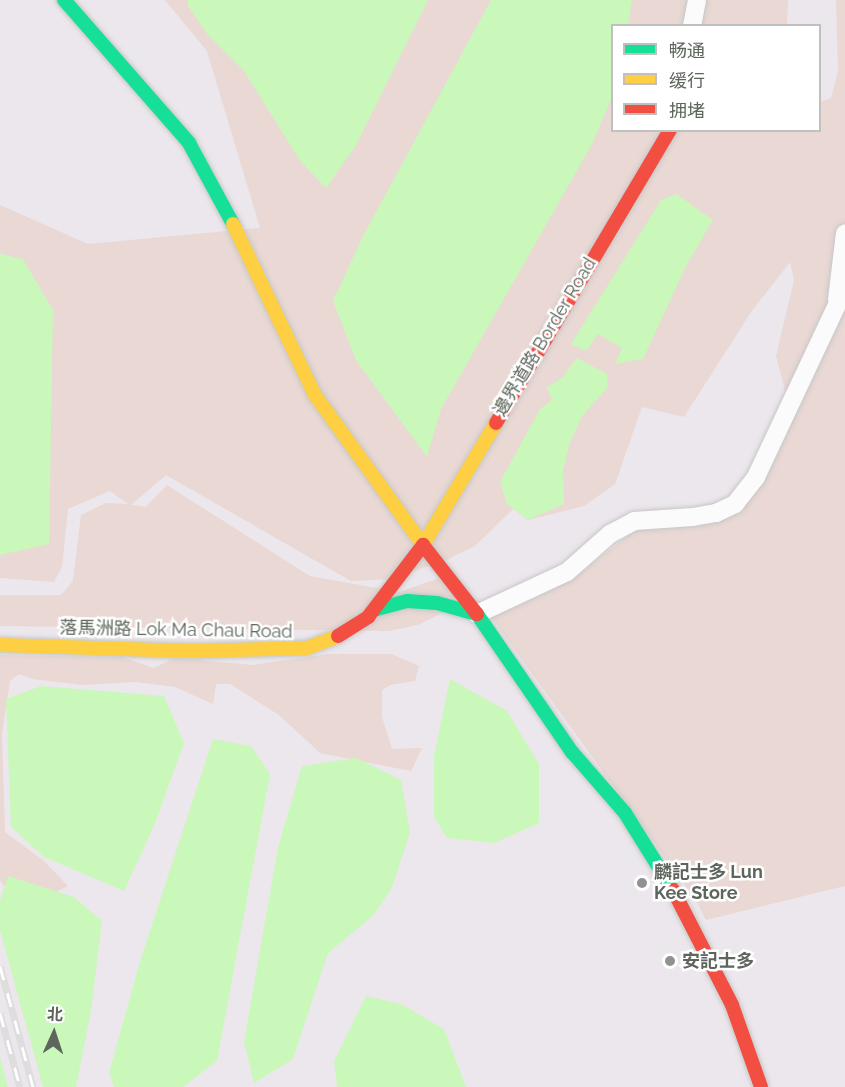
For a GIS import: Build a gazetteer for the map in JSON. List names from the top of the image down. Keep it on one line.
{"streets":{"street":["邊界道路 Border Road","落馬洲路 Lok Ma Chau Road"]},"crossings":[["邊界道路 Border Road","落馬洲路 Lok Ma Chau Road"]],"places":["麟記士多 Lun Kee Store","安記士多"],"legend":["畅通","缓行","拥堵"],"north":"top"}
